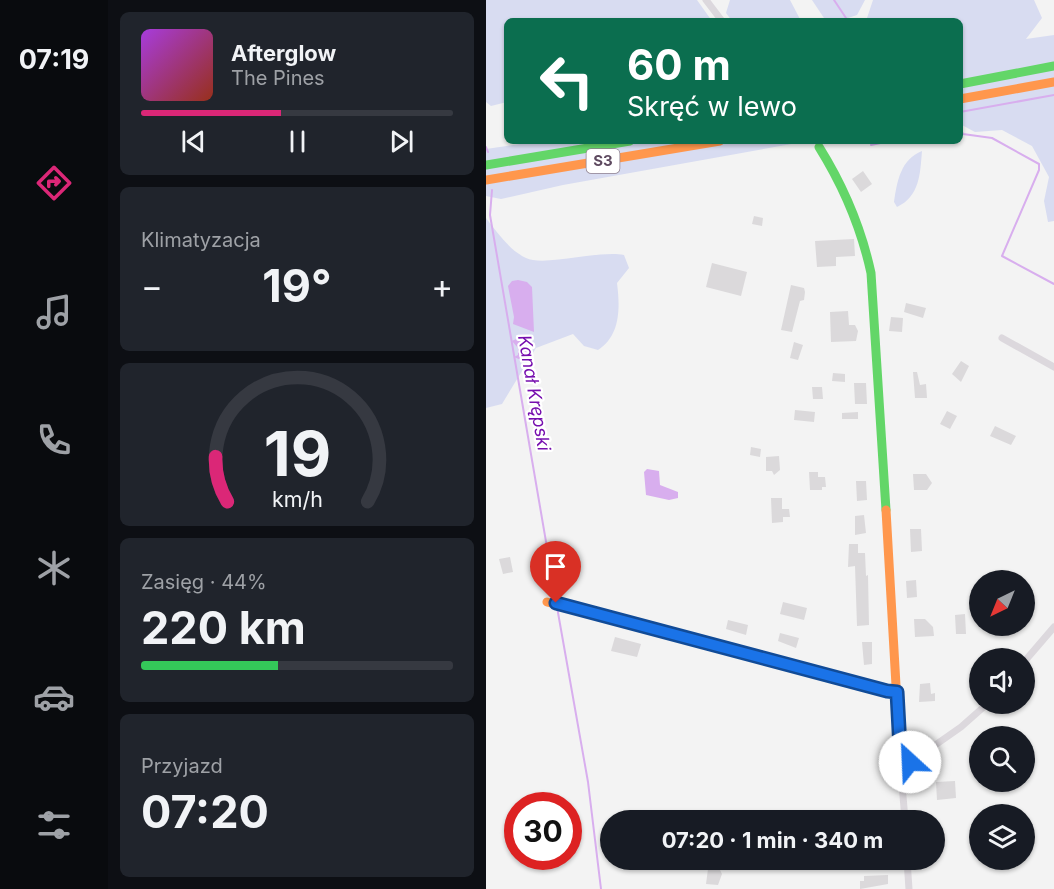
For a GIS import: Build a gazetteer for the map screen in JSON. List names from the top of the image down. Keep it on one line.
{"streets":{"main road":["S3"]},"water":["Kanał Krępski"],"north":"bottom left","page":{"tabs":"07:19","turn":["60 m","Skręć w lewo"],"song":["Afterglow","The Pines"],"tile":["Klimatyzacja",["Zasięg · 44%","220 km"],["Przyjazd","07:20"]],"heat":["−","19°","+"],"limit":"30","trip":"07:20 · 1 min · 340 m","gauge":["19","km/h"]}}
